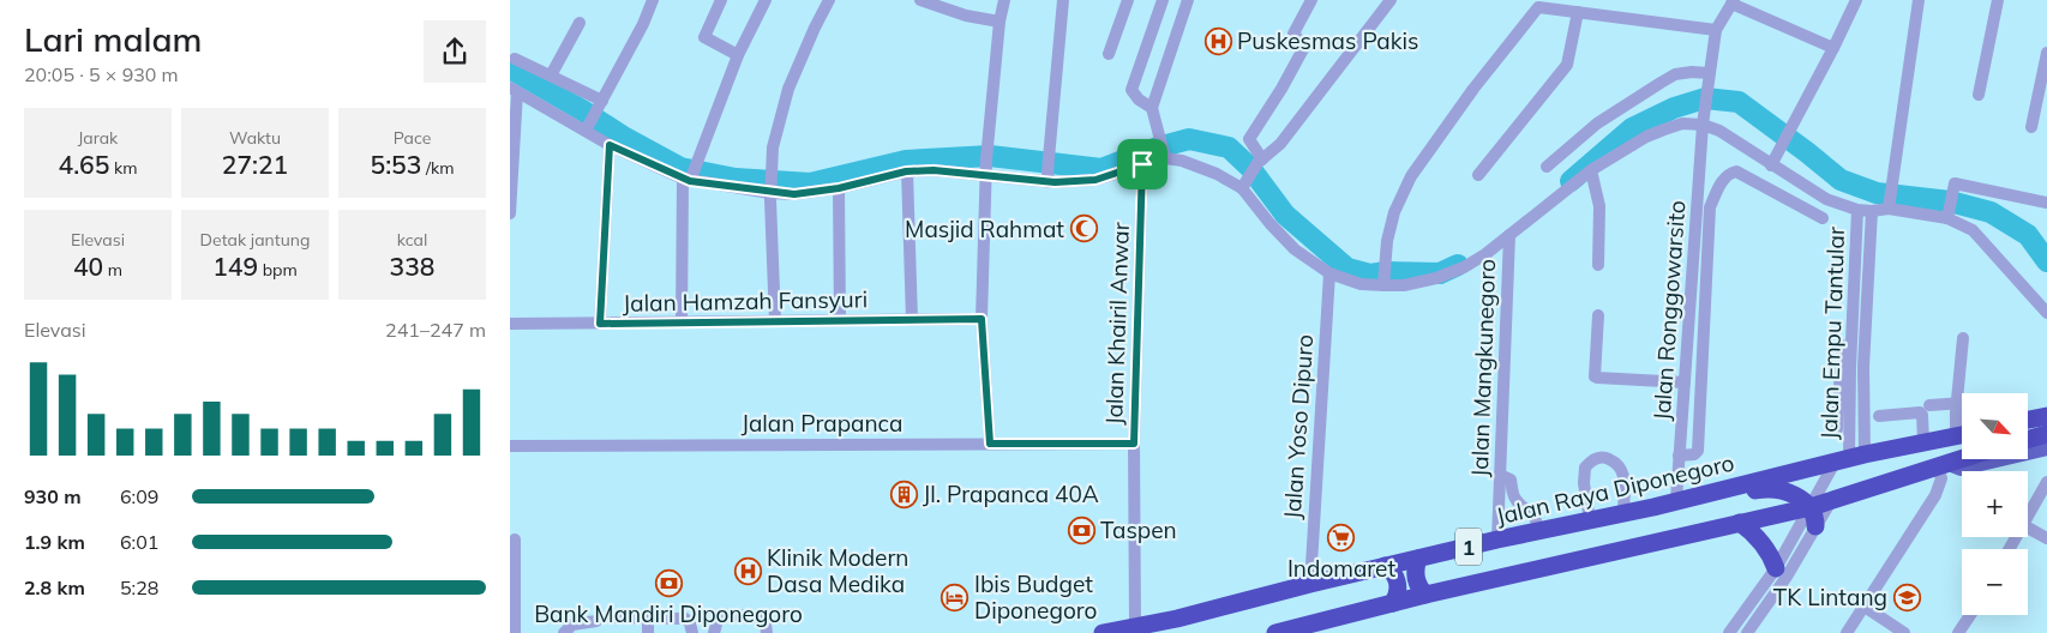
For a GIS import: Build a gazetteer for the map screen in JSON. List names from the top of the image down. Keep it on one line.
{"streets":{"highway":["Jalan Raya Diponegoro","1"],"street":["Jalan Hamzah Fansyuri","Jalan Ronggowarsito","Jalan Khairil Anwar","Jalan Empu Tantular","Jalan Mangkunegoro","Jalan Prapanca","Jalan Yoso Dipuro"]},"crossings":[["Jalan Ronggowarsito","Jalan Raya Diponegoro"],["Jalan Khairil Anwar","Jalan Prapanca"],["Jalan Khairil Anwar","Jalan Raya Diponegoro"],["Jalan Empu Tantular","Jalan Raya Diponegoro"],["Jalan Mangkunegoro","Jalan Raya Diponegoro"],["Jalan Yoso Dipuro","Jalan Raya Diponegoro"]],"places":{"hospital":["Puskesmas Pakis","Klinik Modern Dasa Medika"],"mosque":["Masjid Rahmat"],"building":["Jl. Prapanca 40A"],"bank":["Taspen","Bank Mandiri Diponegoro"],"supermarket":["Indomaret"],"hotel":["Ibis Budget Diponegoro"],"school or university":["TK Lintang"]},"north":"bottom right","page":{"heading":["Lari malam","20:05 · 5 × 930 m"],"stats":[["Jarak","4.65 km"],["Waktu","27:21"],["Pace","5:53 /km"],["Elevasi","40 m"],["Detak jantung","149 bpm"],["kcal","338"]],"chart":["Elevasi","241–247 m"],"map_buttons":["+","−"],"list":[{"name":"930 m","note":"6:09"},{"name":"1.9 km","note":"6:01"},{"name":"2.8 km","note":"5:28"}]}}
